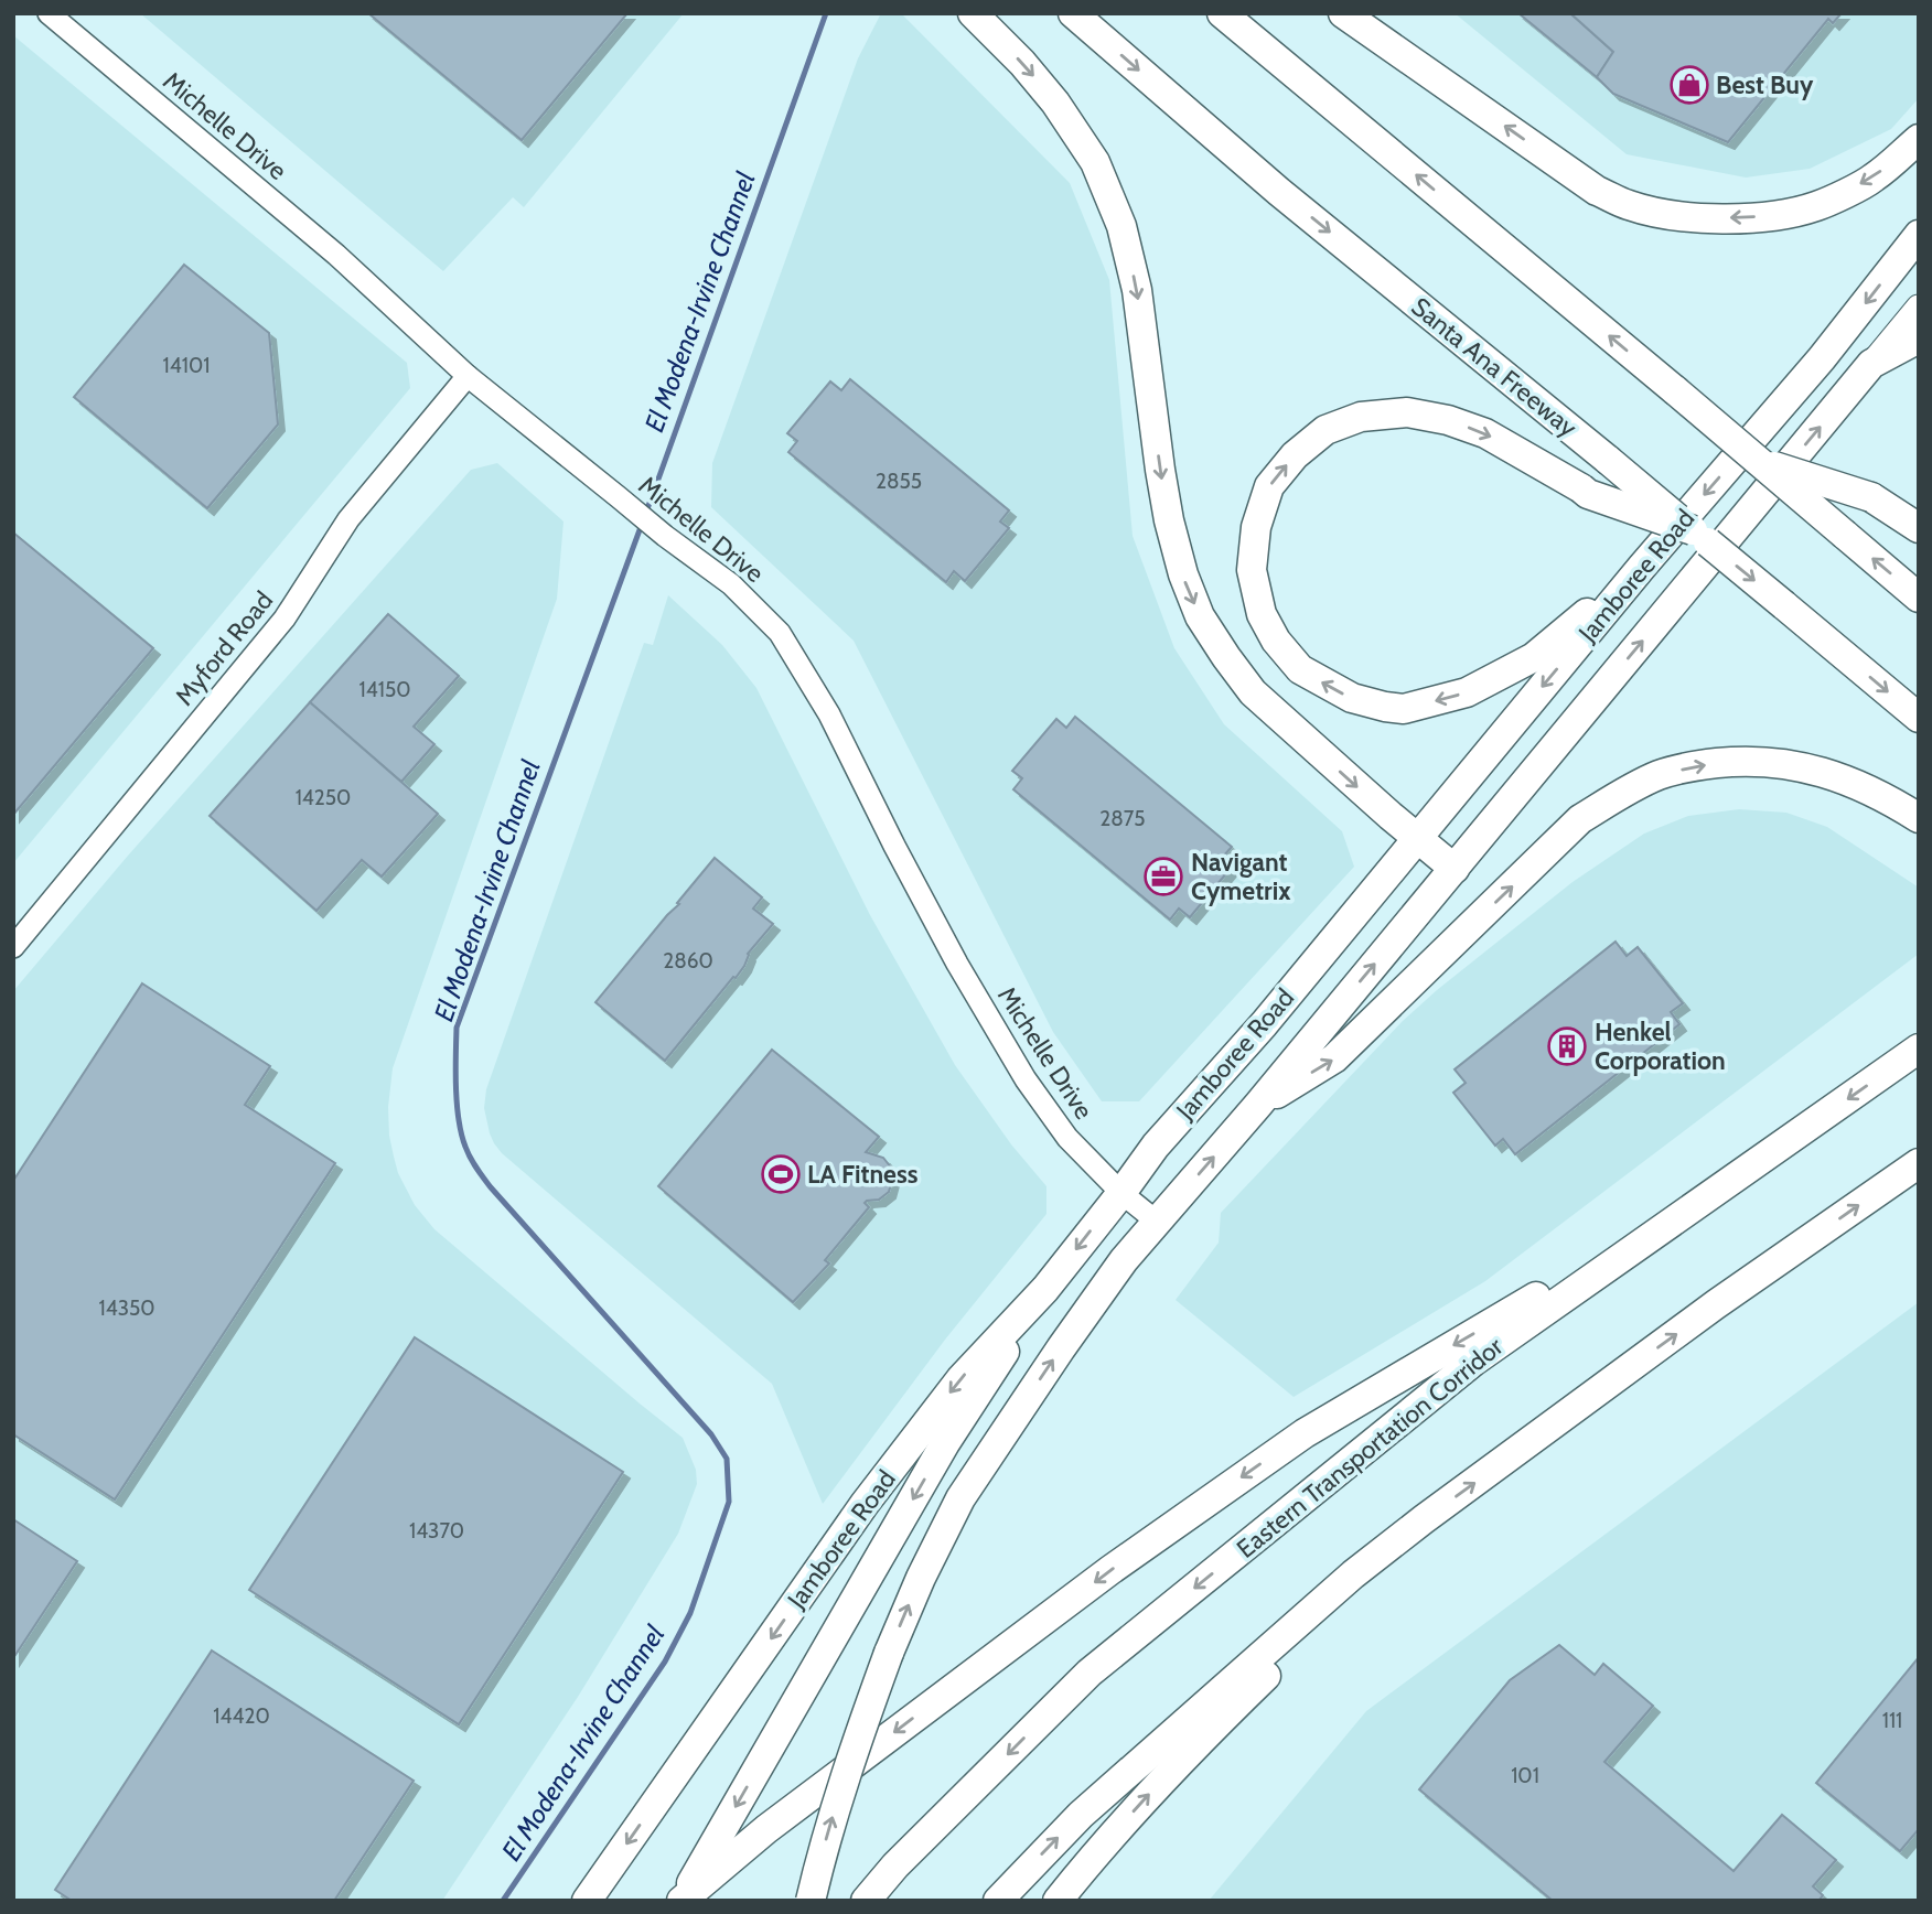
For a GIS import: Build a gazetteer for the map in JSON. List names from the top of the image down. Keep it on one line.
{"streets":{"highway":["Santa Ana Freeway","Jamboree Road","Eastern Transportation Corridor"],"street":["Michelle Drive","Myford Road"]},"crossings":[["Michelle Drive","Jamboree Road"],["Michelle Drive","Myford Road"]],"water":["El Modena-Irvine Channel"],"places":{"shop":["Best Buy"],"office":["Navigant Cymetrix"],"building":["Henkel Corporation"],"sports":["LA Fitness"]},"house_numbers":["14101","2855","14150","14250","2875","2860","14350","14370","14420","111","101"]}
